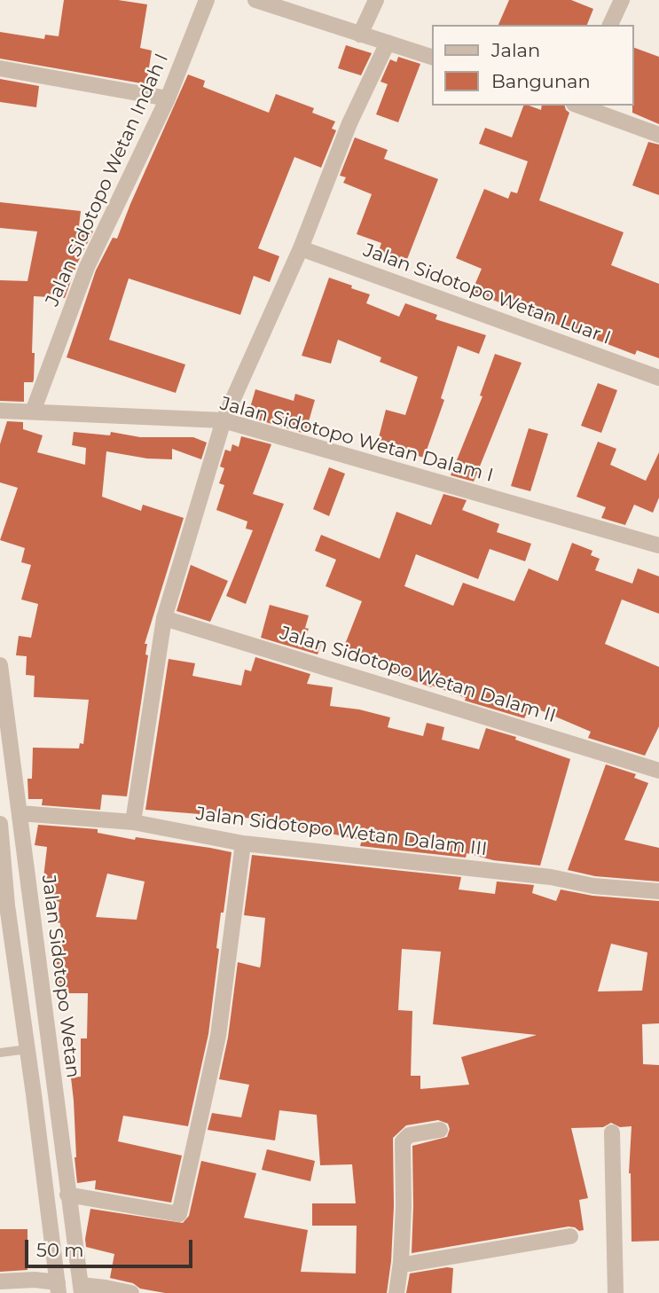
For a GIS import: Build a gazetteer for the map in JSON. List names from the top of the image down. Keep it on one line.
{"streets":{"street":["Jalan Sidotopo Wetan Indah I","Jalan Sidotopo Wetan Luar I","Jalan Sidotopo Wetan Dalam I","Jalan Sidotopo Wetan Dalam II","Jalan Sidotopo Wetan Dalam III","Jalan Sidotopo Wetan"]},"crossings":[["Jalan Sidotopo Wetan Indah I","Jalan Sidotopo Wetan Dalam I"],["Jalan Sidotopo Wetan Dalam III","Jalan Sidotopo Wetan"]],"legend":["Jalan","Bangunan"],"scale_bar":"50 m"}
